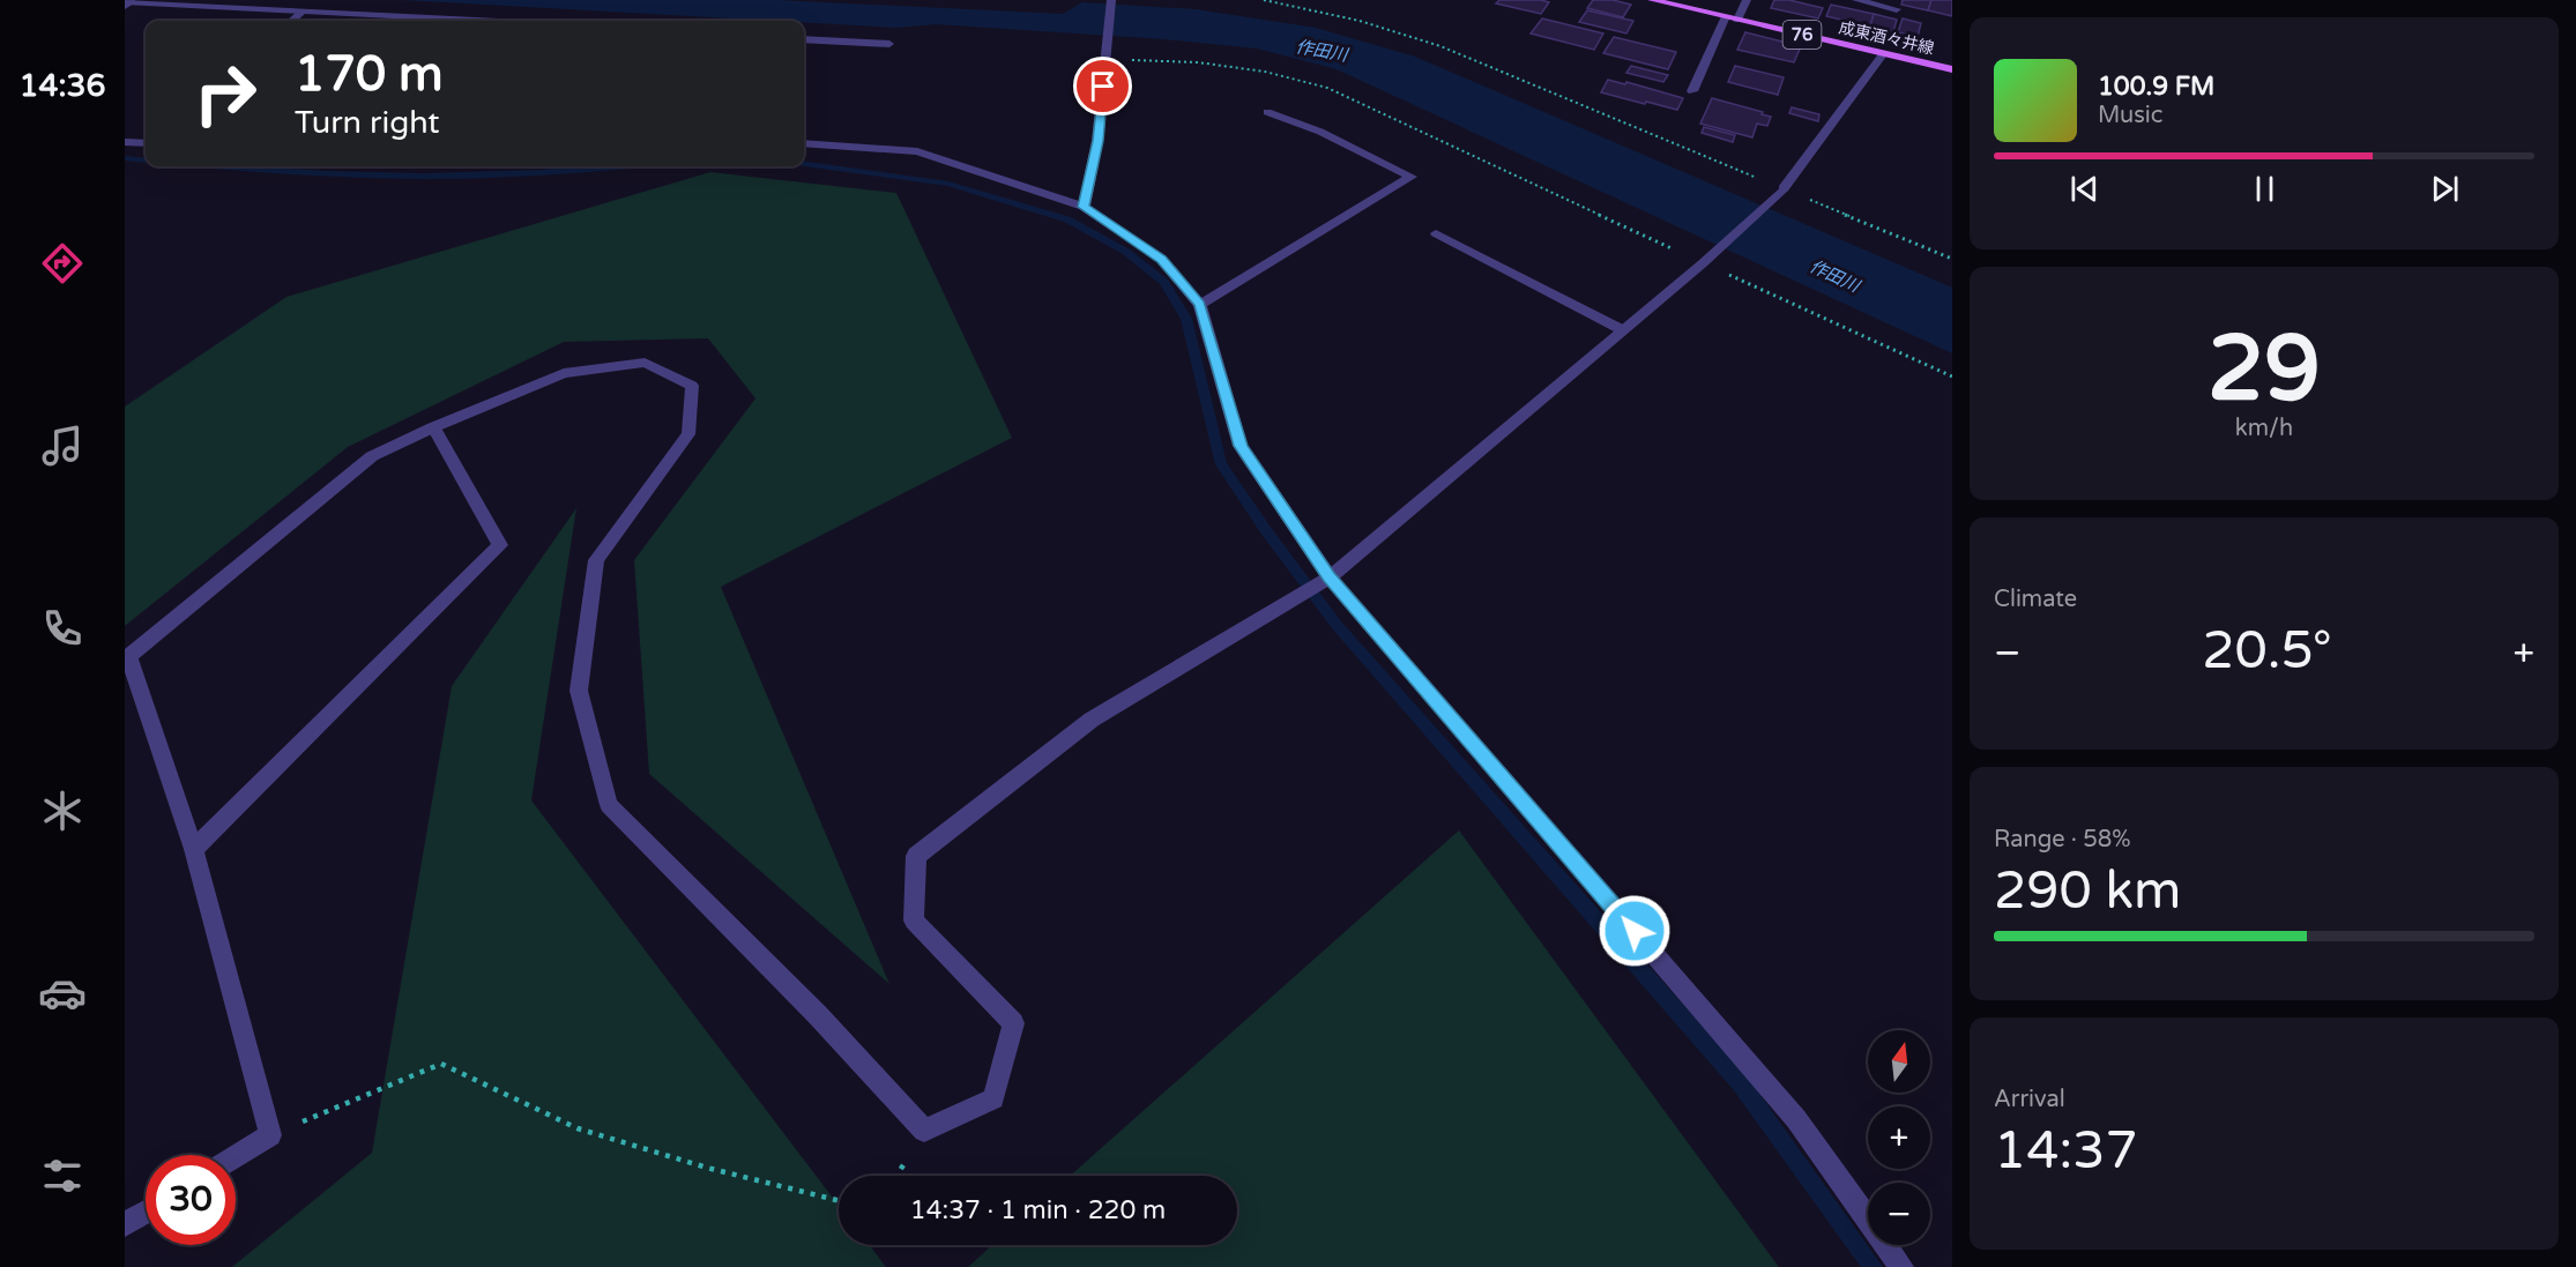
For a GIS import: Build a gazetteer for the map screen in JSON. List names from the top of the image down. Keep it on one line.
{"streets":{"main road":["76","成東酒々井線"]},"water":["作田川"],"north":"top","page":{"tabs":"14:36","turn":["170 m","Turn right"],"song":["100.9 FM","Music"],"tile":[["29","km/h"],"Climate",["Range · 58%","290 km"],["Arrival","14:37"]],"heat":["−","20.5°","+"],"map_buttons":["+","−"],"limit":"30","trip":"14:37 · 1 min · 220 m"}}
